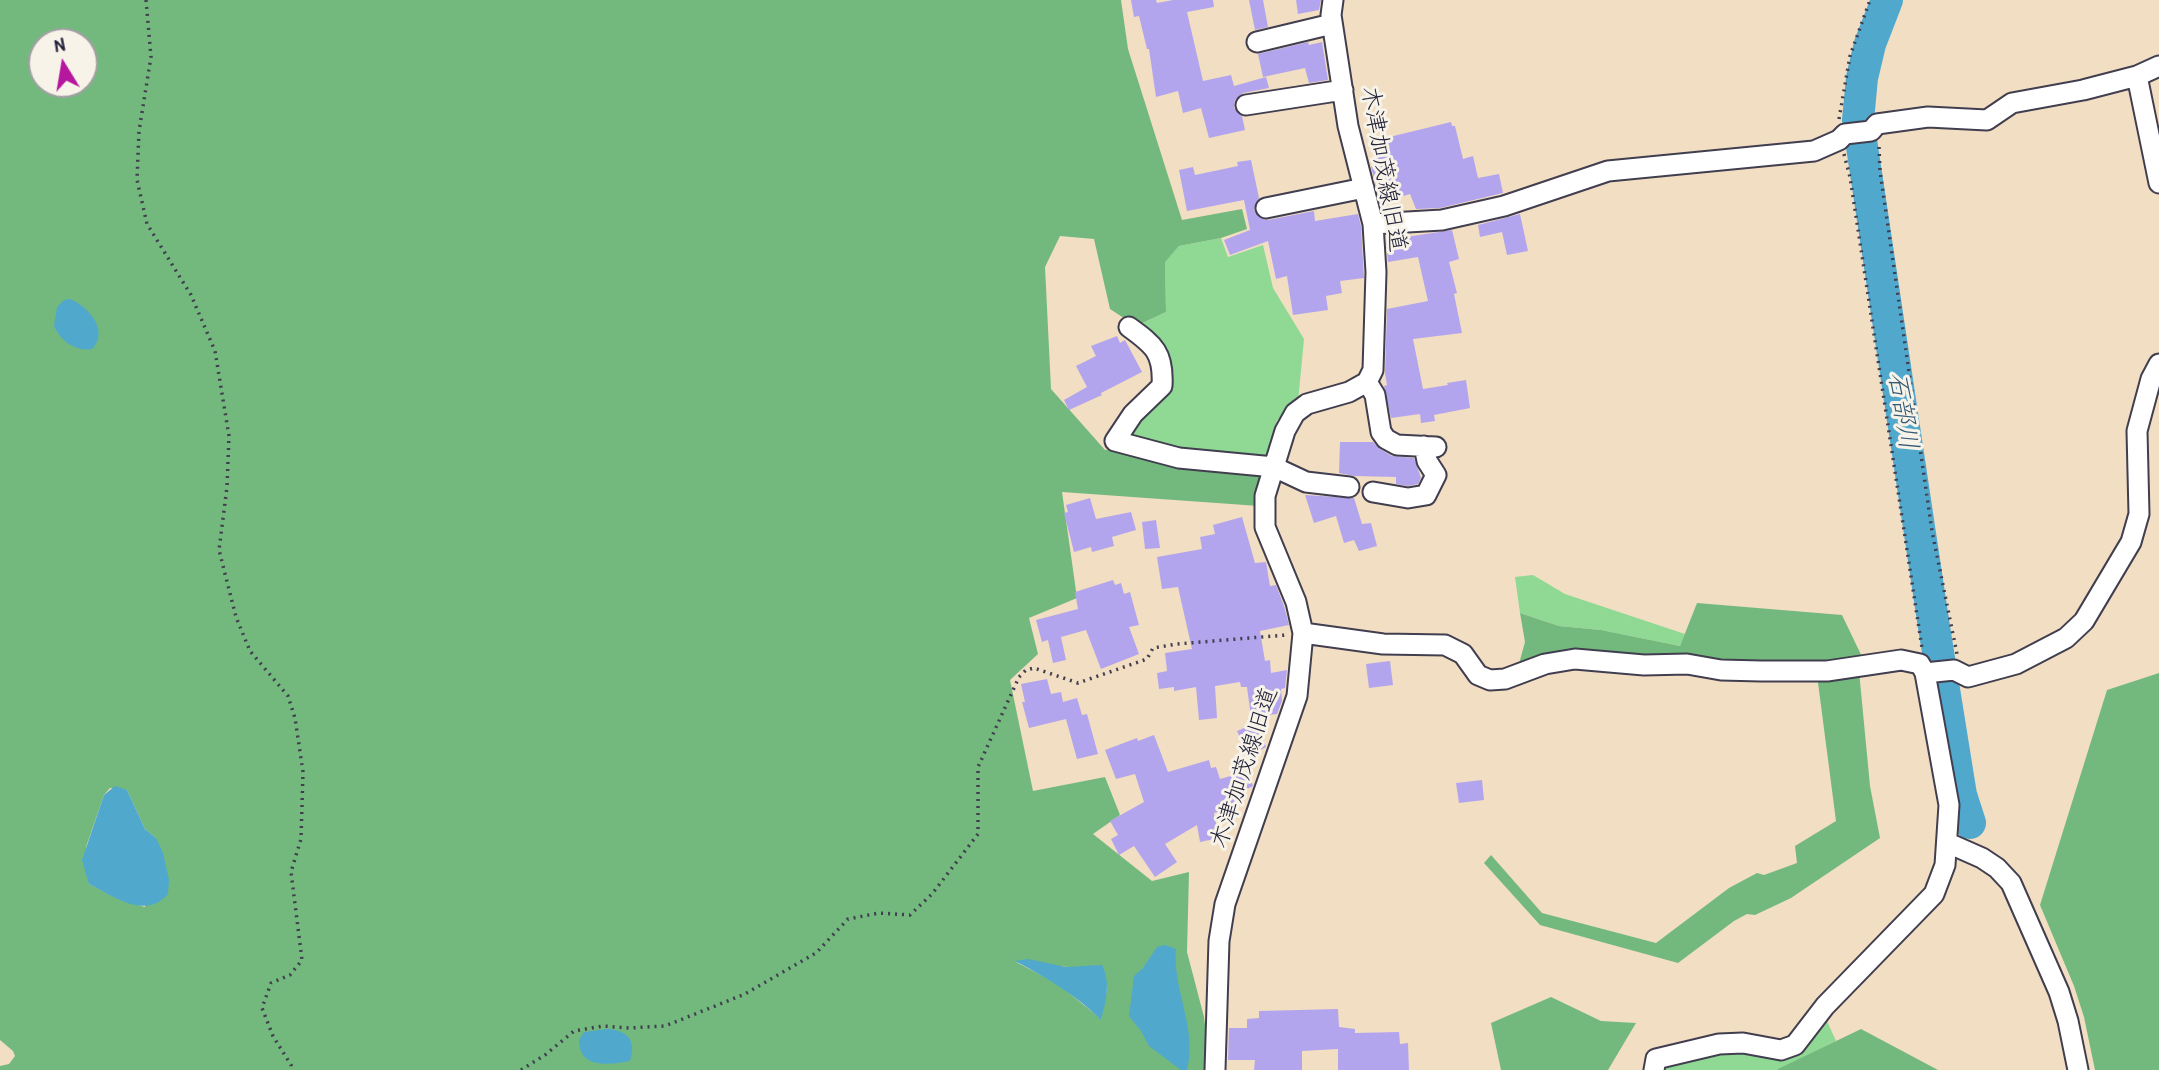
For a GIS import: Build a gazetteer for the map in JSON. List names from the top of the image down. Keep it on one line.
{"streets":{"street":["木津加茂線旧道"]},"water":["石部川"],"north":"top"}
